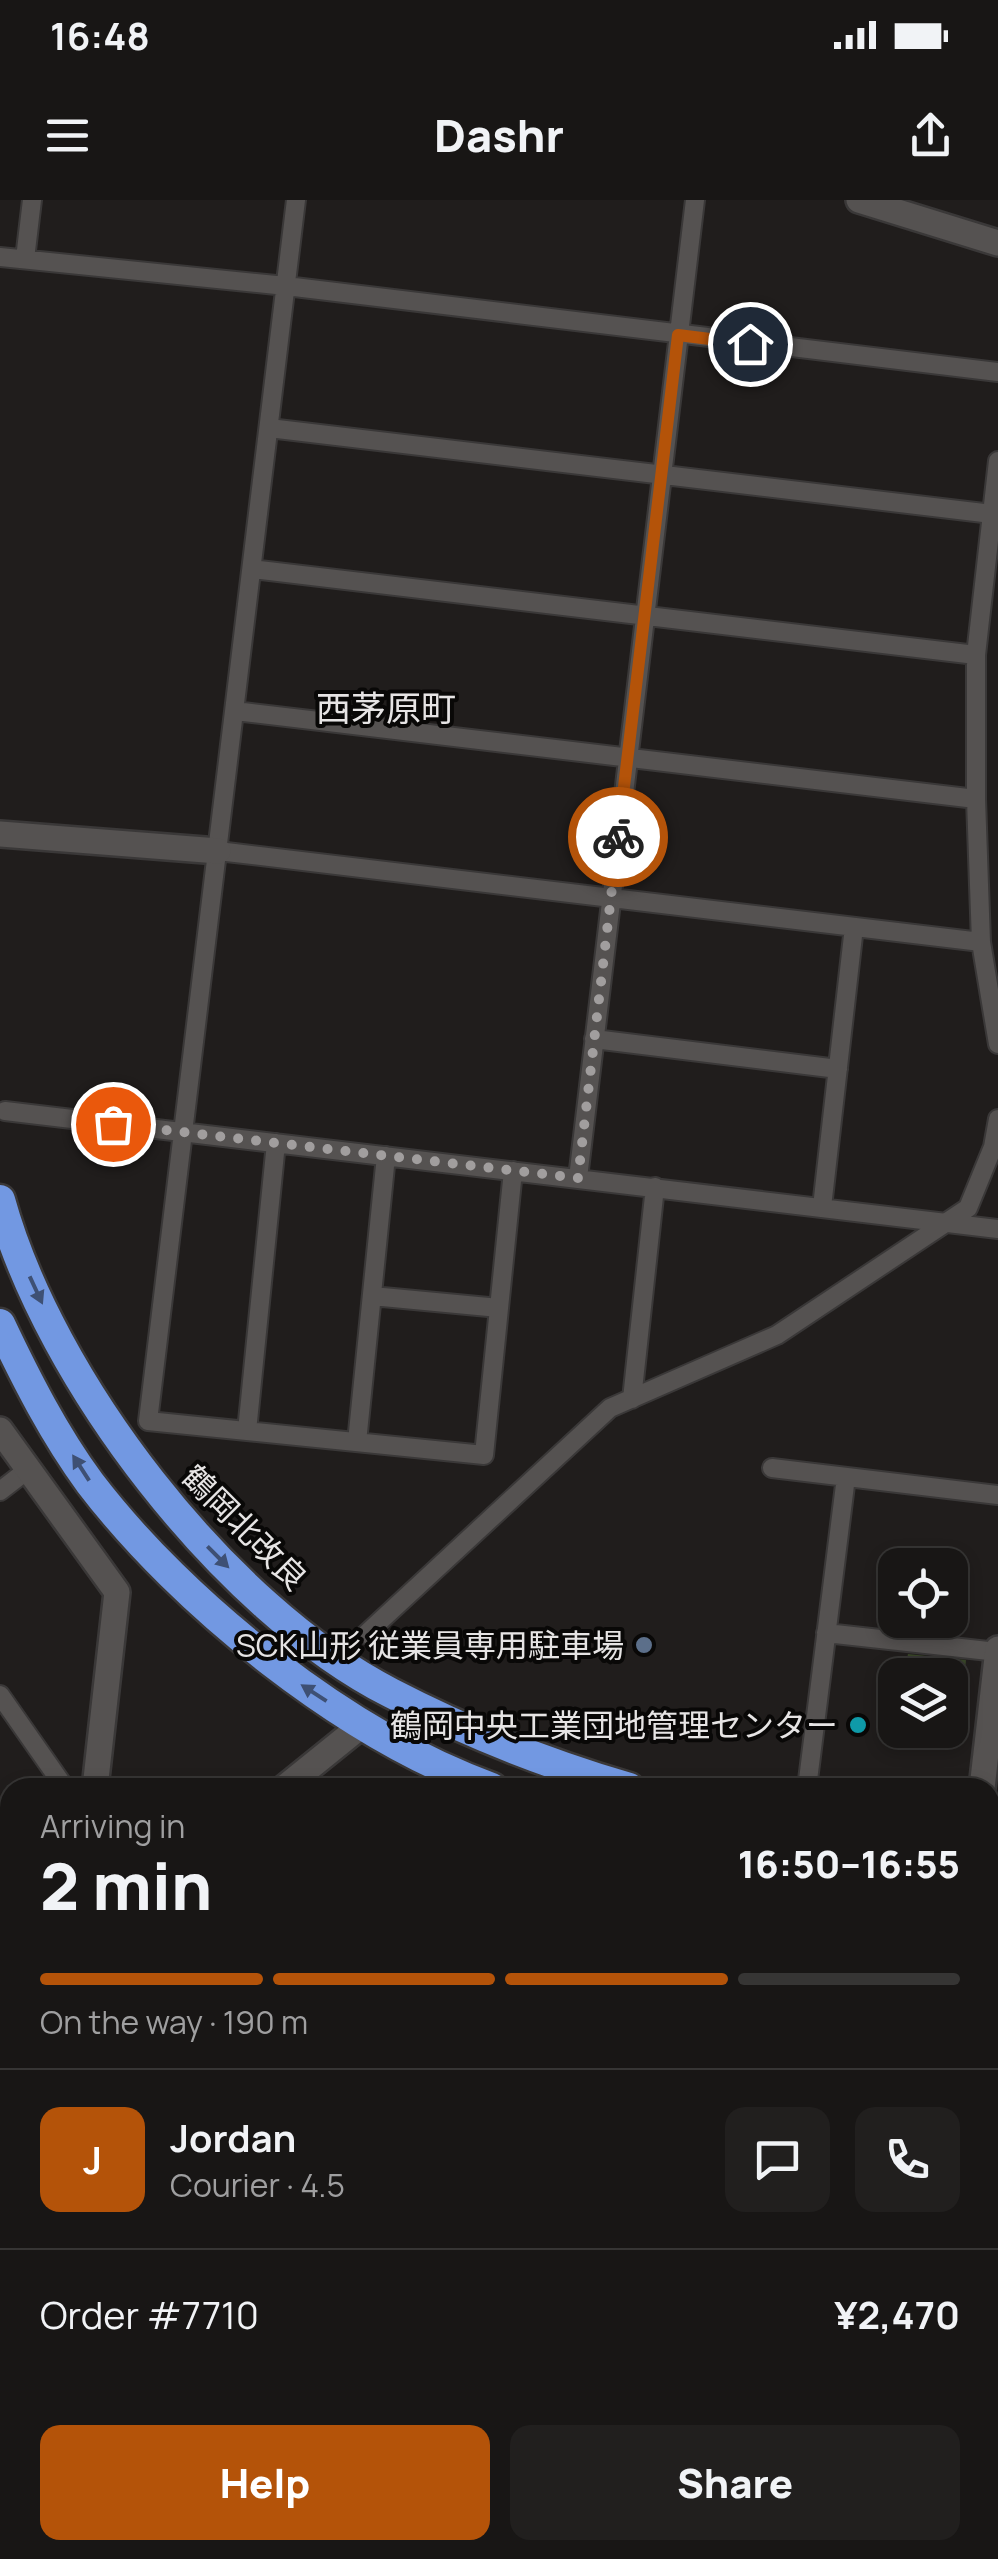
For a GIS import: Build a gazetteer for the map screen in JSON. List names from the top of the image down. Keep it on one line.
{"streets":{"highway":["鶴岡北改良"]},"districts":["西茅原町"],"places":["SCK山形 従業員専用駐車場","鶴岡中央工業団地管理センター"],"page":{"status":"16:48","header":"Dashr","heading":["2 min","Arriving in","16:50–16:55"],"panel":["Jordan","Courier · 4.5","Order #7710","¥2,470"],"bar":"On the way · 190 m","round":"J","buttons":["Help","Share"]}}
